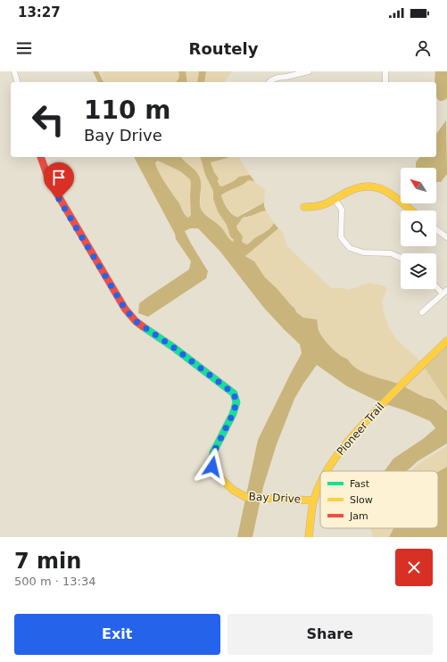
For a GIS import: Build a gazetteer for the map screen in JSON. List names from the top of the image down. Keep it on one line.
{"streets":{"street":["Pioneer Trail","Bay Drive"]},"crossings":[["Pioneer Trail","Bay Drive"]],"legend":["Fast","Slow","Jam"],"north":"top left","page":{"status":"13:27","header":"Routely","turn":["110 m","Bay Drive"],"heading":["7 min","500 m · 13:34"],"buttons":["Exit","Share"]}}
